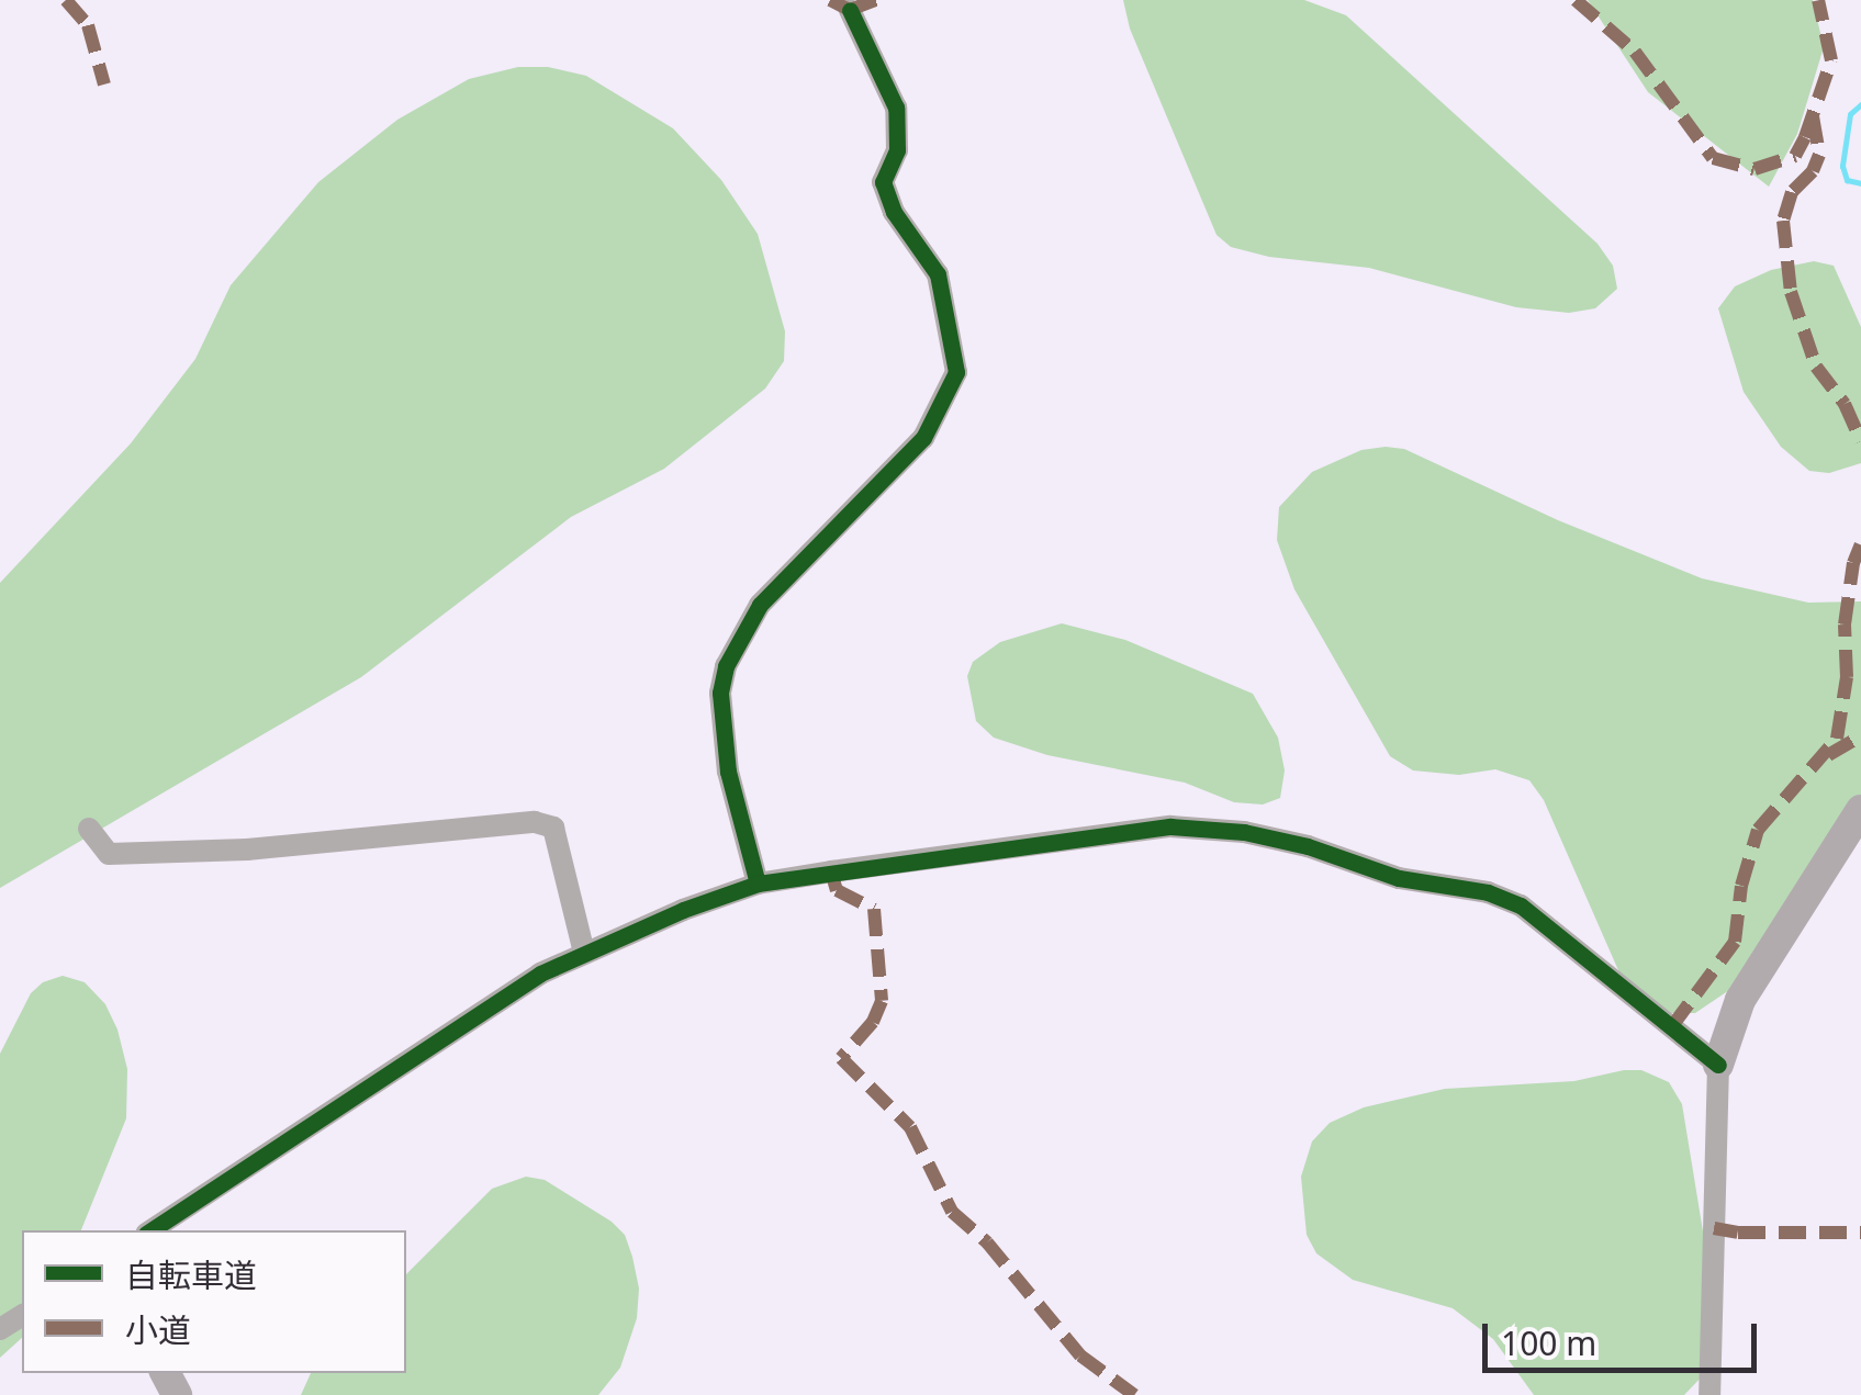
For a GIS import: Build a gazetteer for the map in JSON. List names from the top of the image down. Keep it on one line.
{"legend":["自転車道","小道"],"scale_bar":"100 m"}
